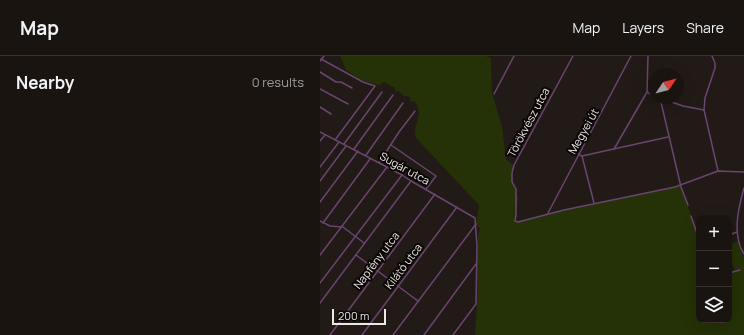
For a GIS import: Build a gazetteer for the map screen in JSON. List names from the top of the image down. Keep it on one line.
{"streets":{"street":["Törökvész utca","Megyei út","Sugár utca","Napfény utca","Kilátó utca"]},"crossings":[["Törökvész utca","Megyei út"],["Sugár utca","Napfény utca"],["Sugár utca","Kilátó utca"]],"scale_bar":"200 m","north":"top right","page":{"header":"Map","nav":["Map","Layers","Share"],"heading":["Nearby","0 results"],"map_buttons":["+","−"],"scale":"200 m"}}
